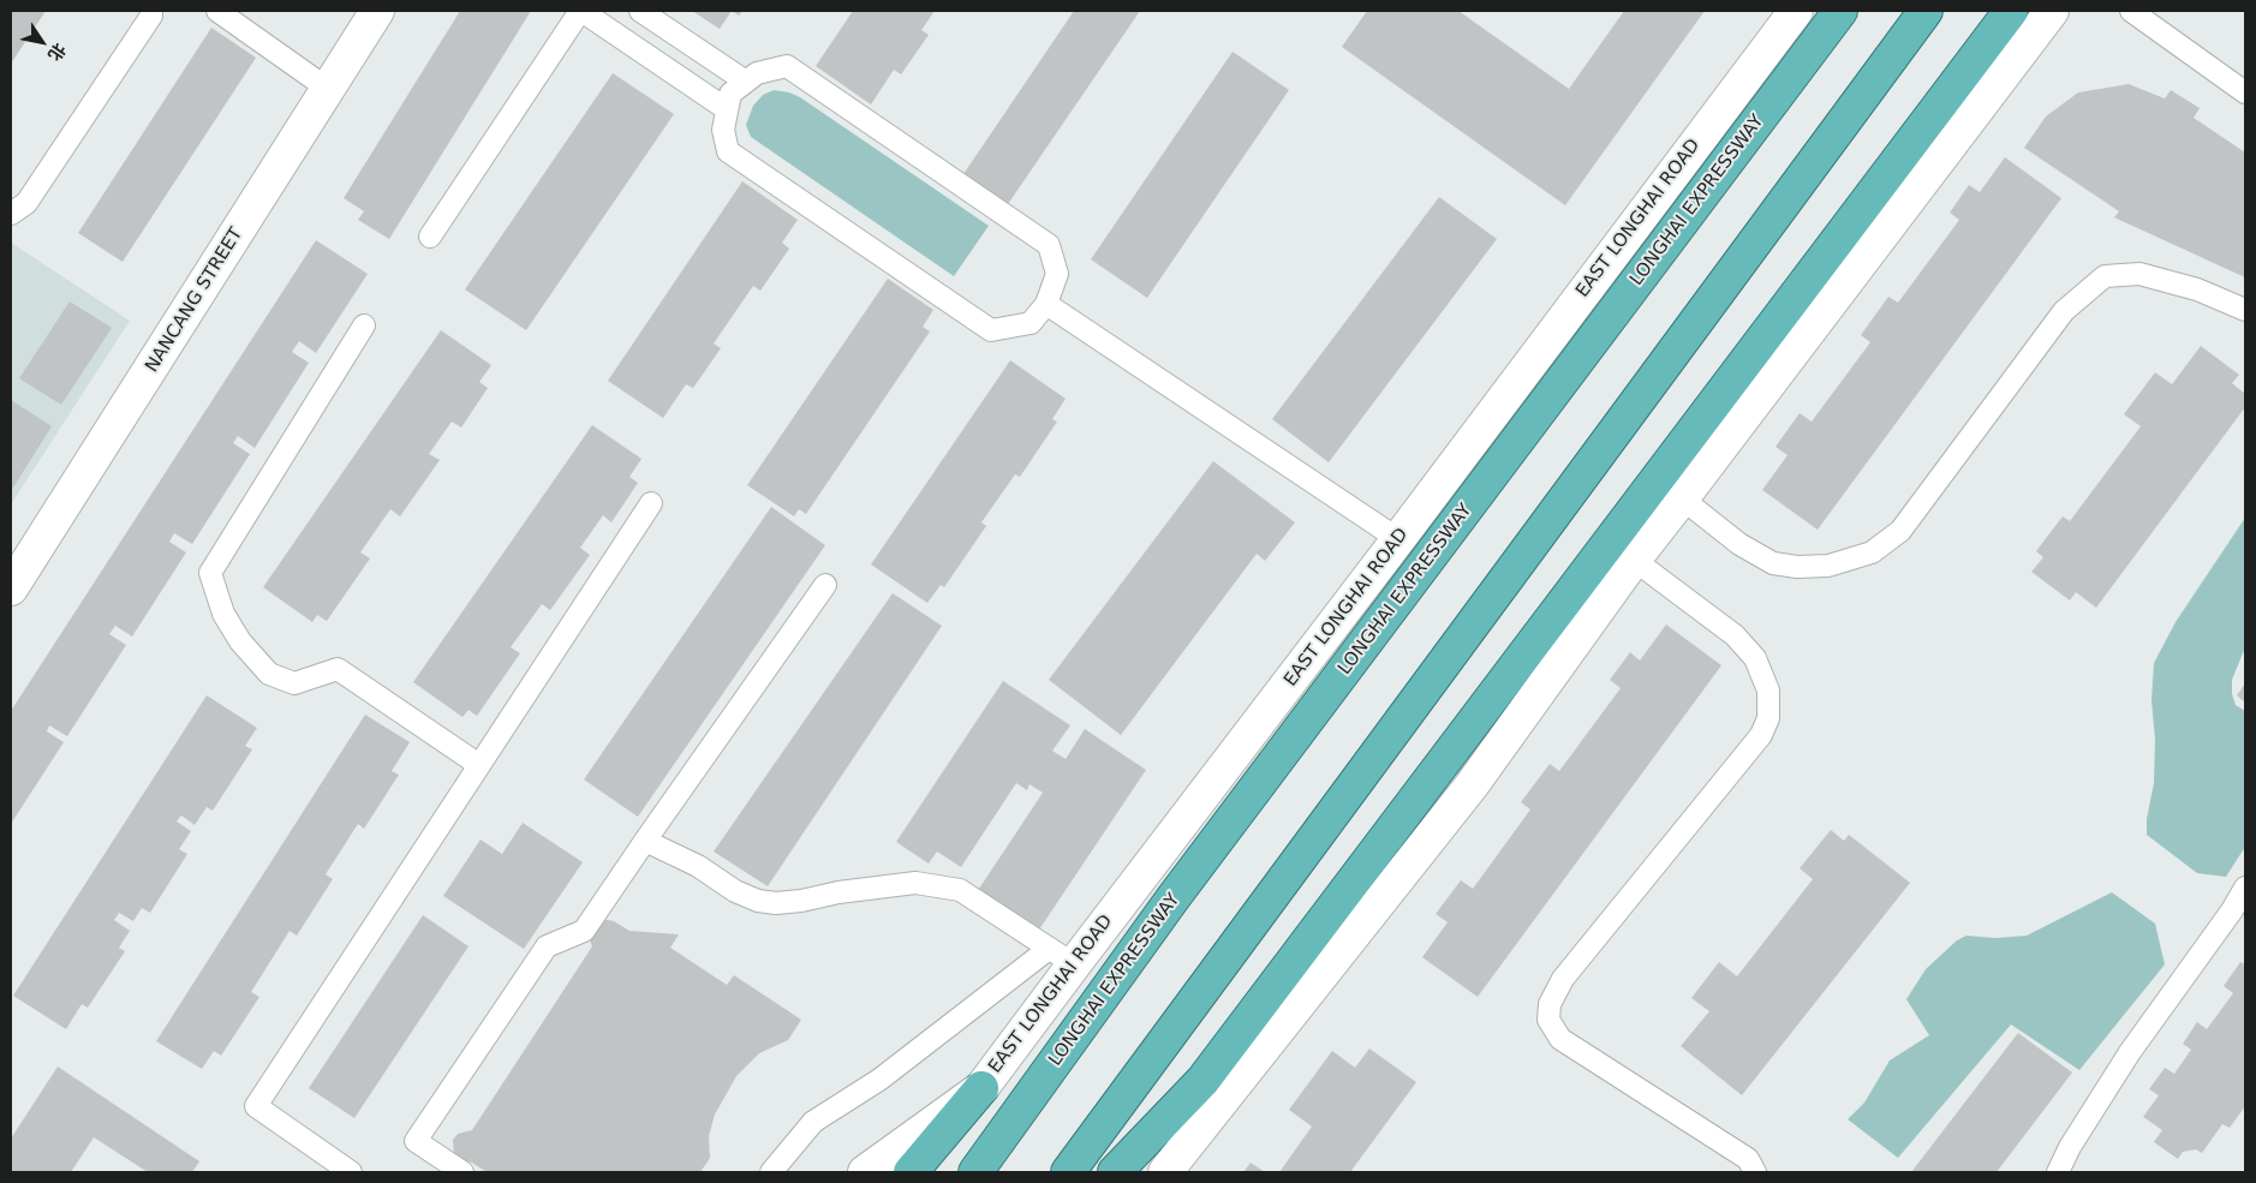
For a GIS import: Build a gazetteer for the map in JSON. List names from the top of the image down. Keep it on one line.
{"streets":{"highway":["LONGHAI EXPRESSWAY"],"street":["EAST LONGHAI ROAD","NANCANG STREET"]},"north":"bottom right"}
